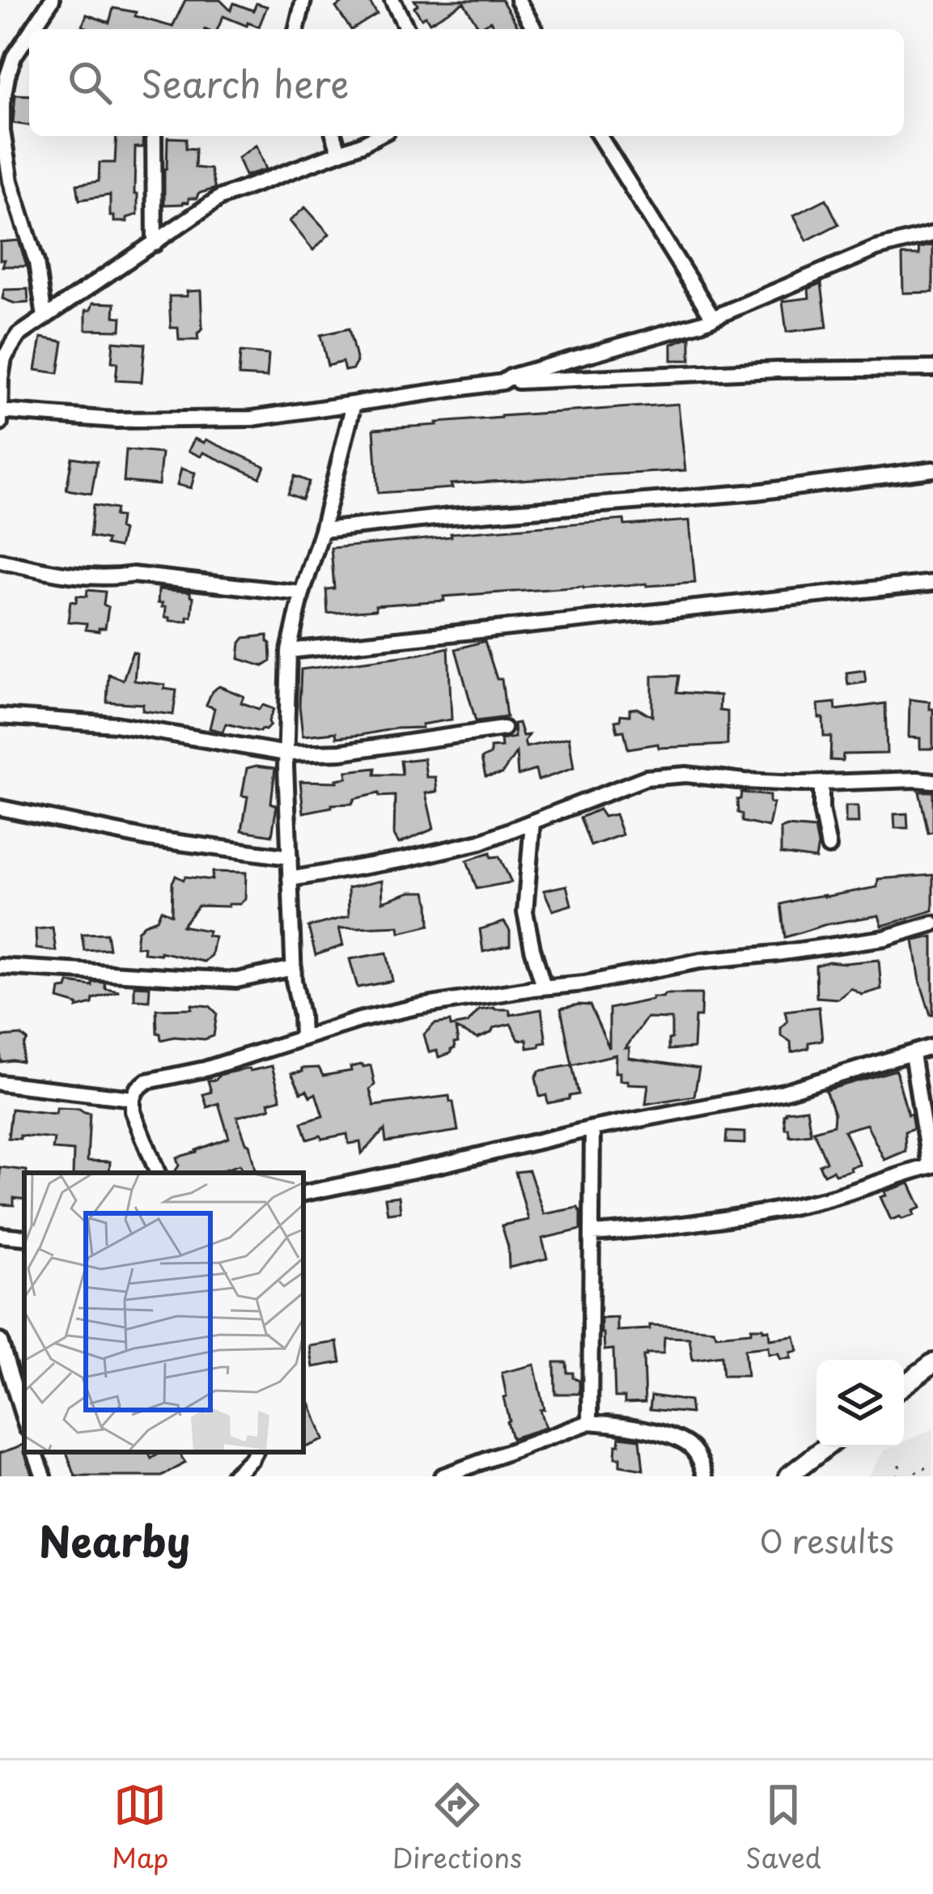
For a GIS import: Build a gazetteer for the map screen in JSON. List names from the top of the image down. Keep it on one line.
{"page":{"search":"Search here","heading":["Nearby","0 results"],"nav":["Map","Directions","Saved"]}}
